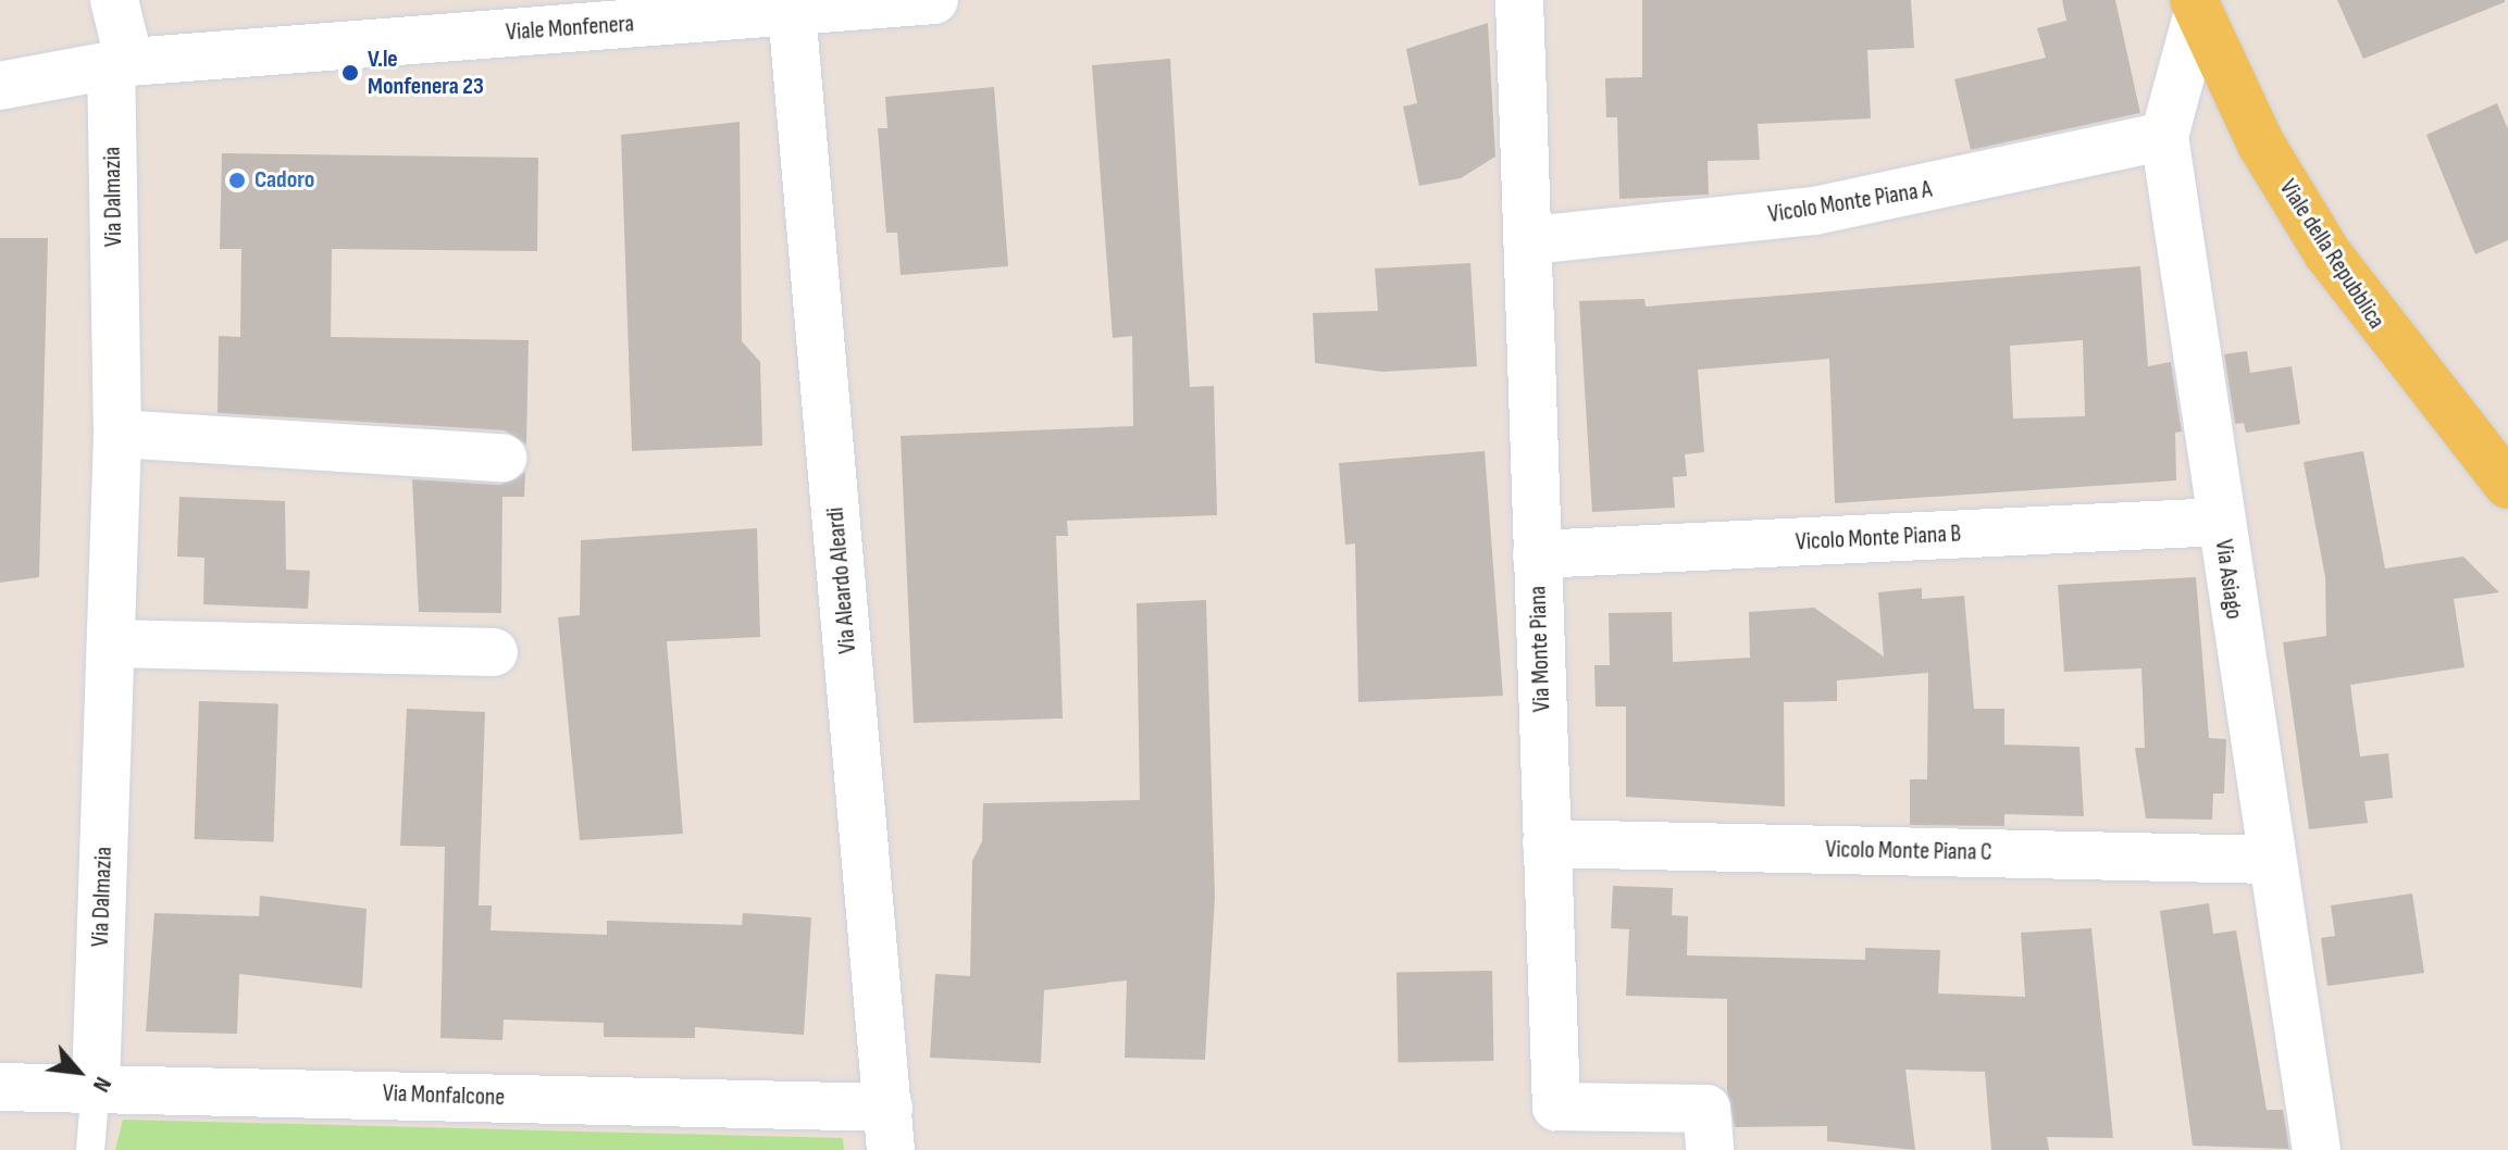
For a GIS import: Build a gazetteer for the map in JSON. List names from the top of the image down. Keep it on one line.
{"streets":{"main road":["Viale della Repubblica"],"street":["Viale Monfenera","Via Dalmazia","Vicolo Monte Piana A","Vicolo Monte Piana B","Via Asiago","Via Aleardo Aleardi","Via Monte Piana","Vicolo Monte Piana C","Via Monfalcone"]},"crossings":[["Viale Monfenera","Via Dalmazia"],["Viale Monfenera","Via Aleardo Aleardi"],["Via Dalmazia","Via Monfalcone"],["Vicolo Monte Piana A","Via Asiago"],["Vicolo Monte Piana A","Via Monte Piana"],["Viale della Repubblica","Via Asiago"],["Vicolo Monte Piana B","Via Asiago"],["Vicolo Monte Piana B","Via Monte Piana"],["Via Asiago","Vicolo Monte Piana C"],["Via Aleardo Aleardi","Via Monfalcone"],["Via Monte Piana","Vicolo Monte Piana C"]],"places":["V.le Monfenera 23","Cadoro"],"north":"bottom right"}
